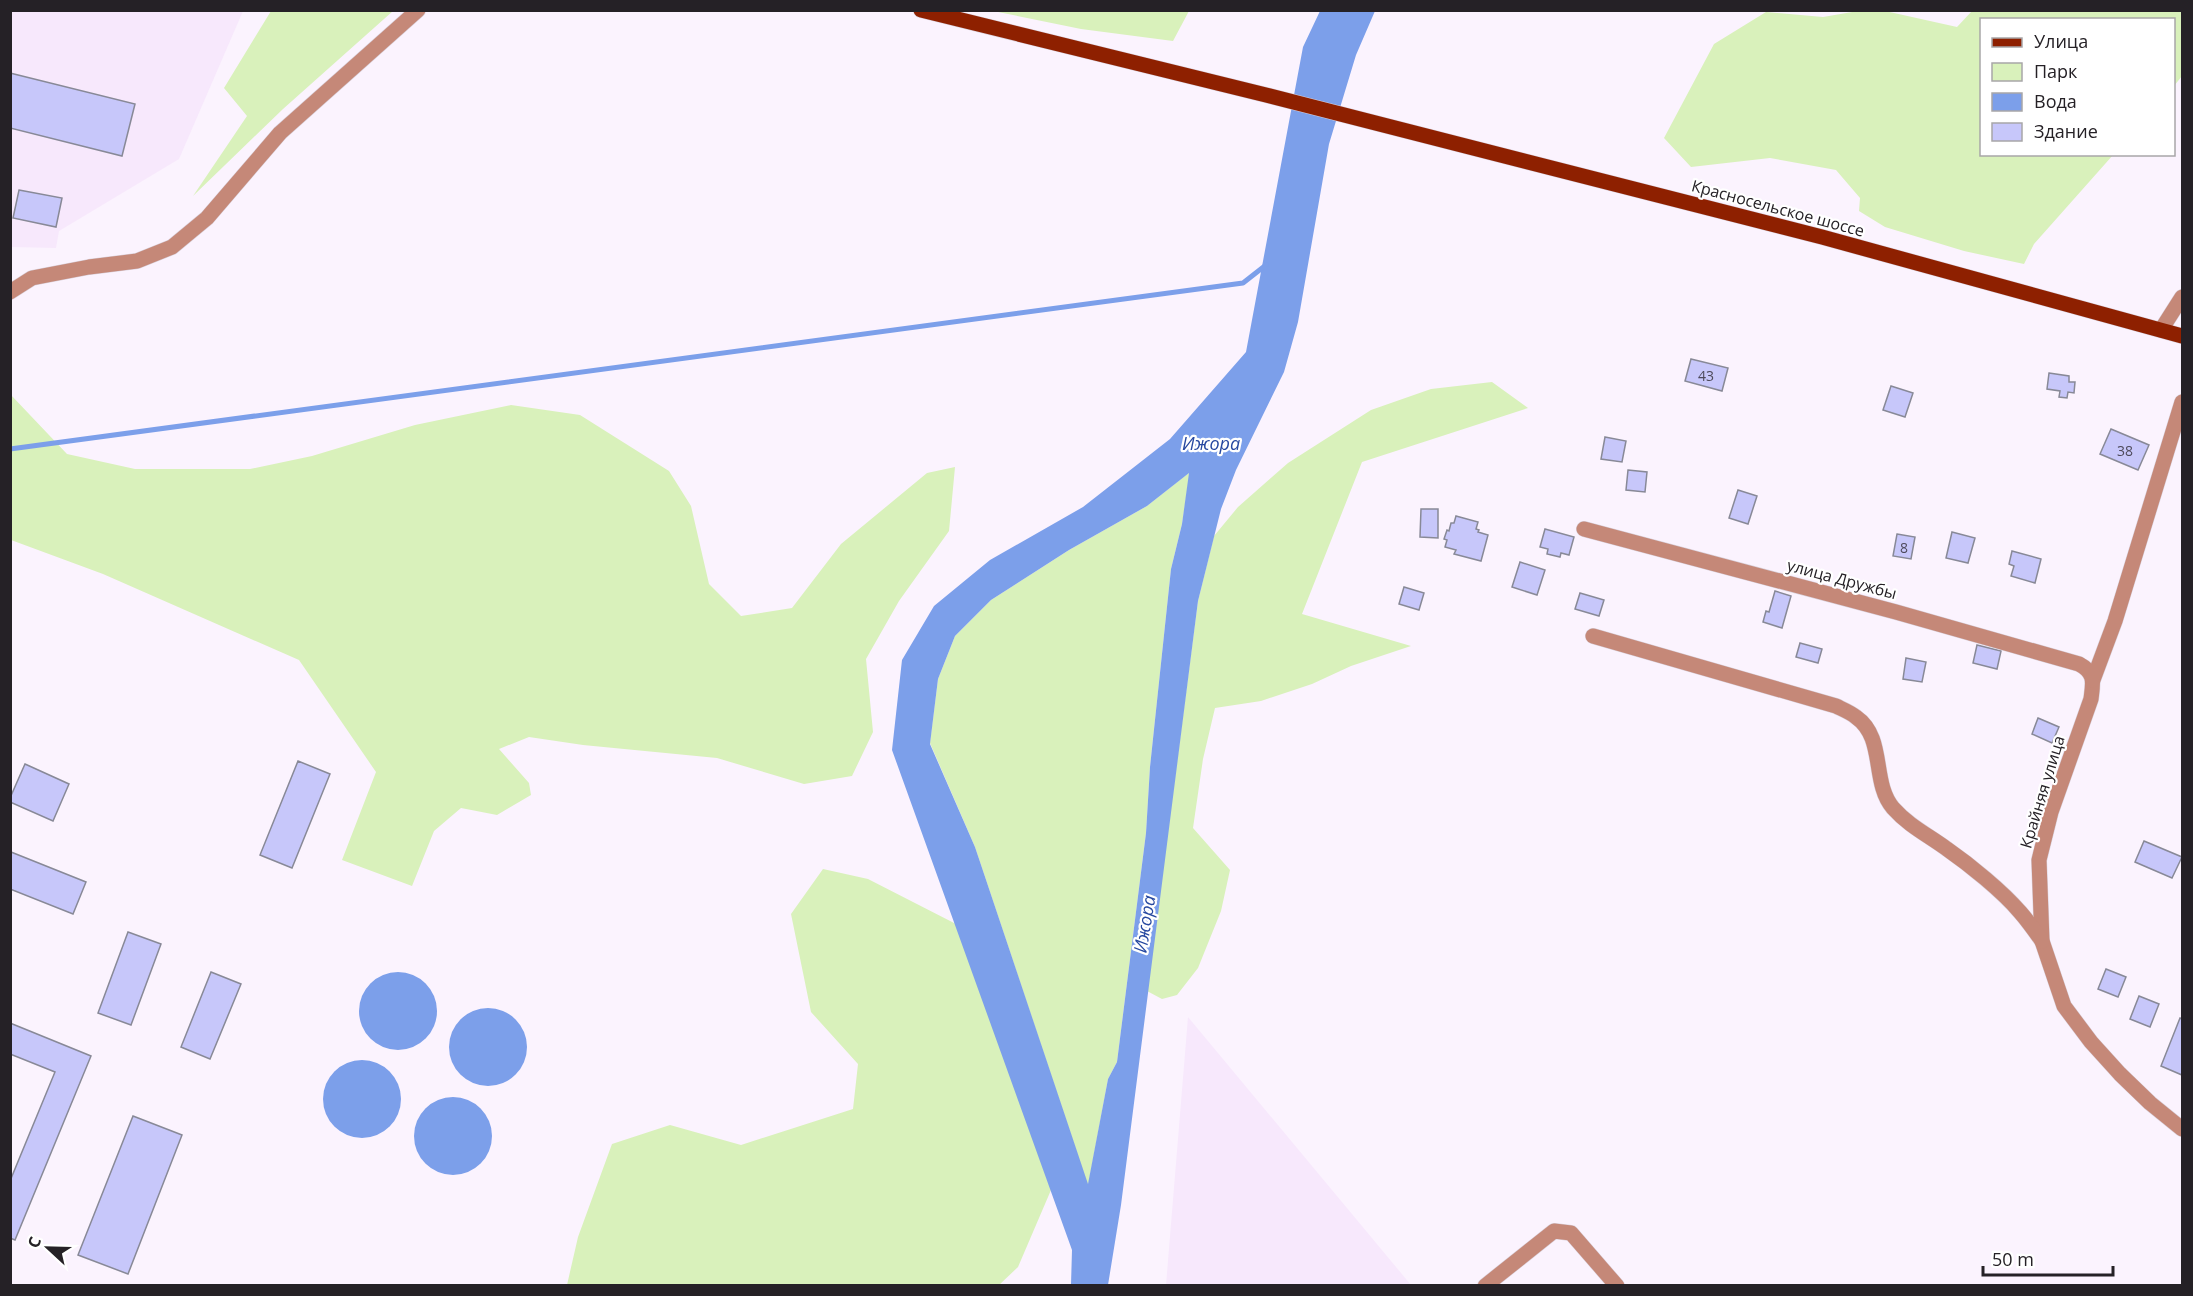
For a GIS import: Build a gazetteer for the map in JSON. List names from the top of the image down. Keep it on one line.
{"streets":{"main road":["Красносельское шоссе"],"street":["улица Дружбы","Крайняя улица"]},"crossings":[["улица Дружбы","Крайняя улица"]],"water":["Ижора"],"house_numbers":["43","38","8"],"legend":["Улица","Парк","Вода","Здание"],"scale_bar":"50 m","north":"left"}
